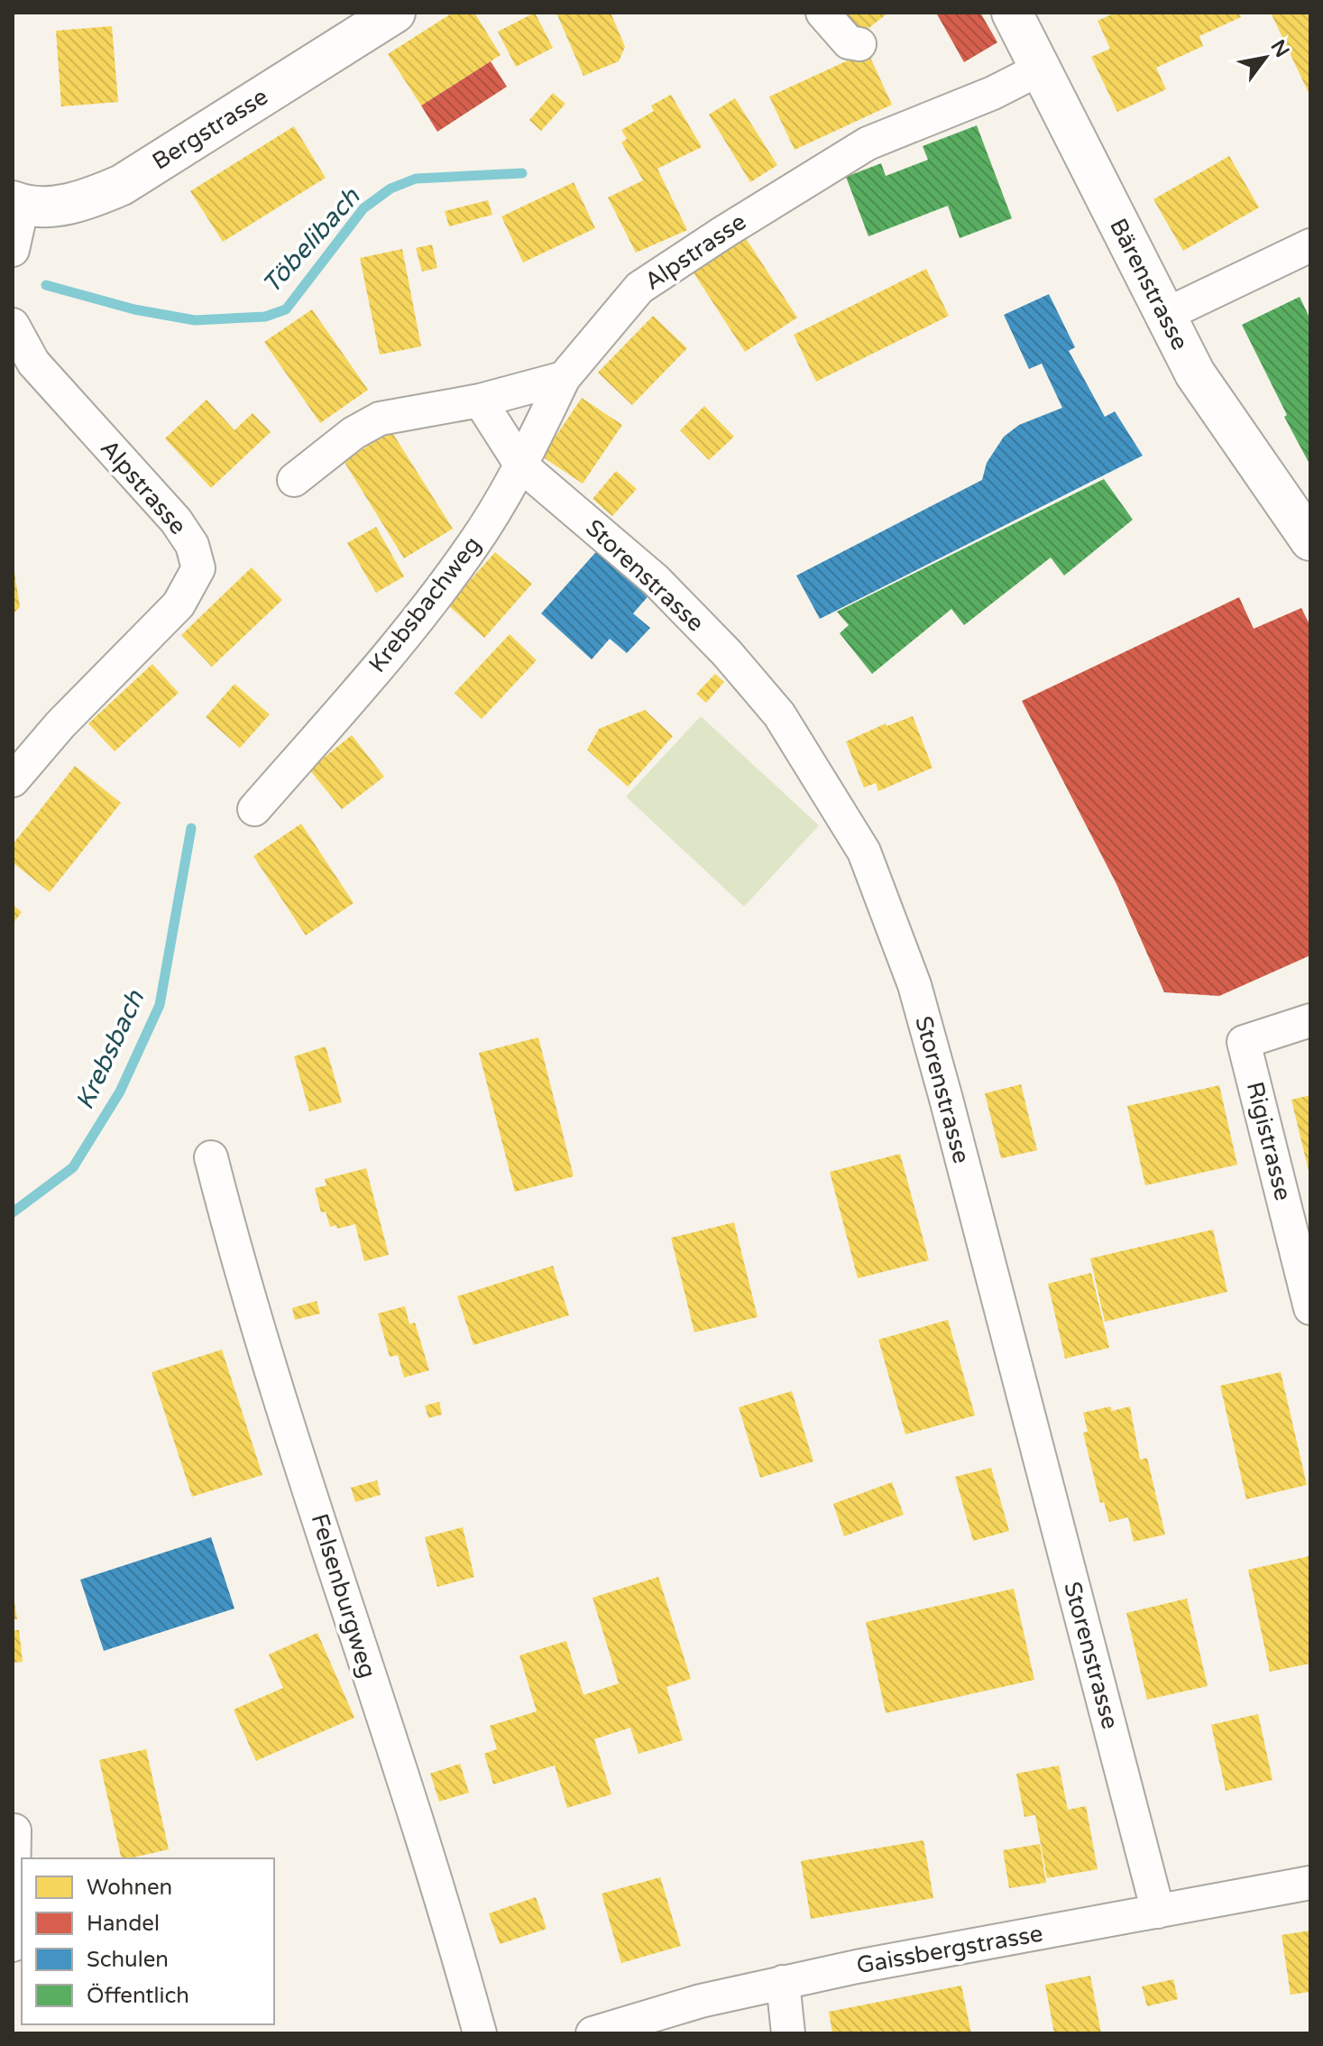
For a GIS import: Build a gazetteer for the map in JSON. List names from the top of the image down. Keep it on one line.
{"streets":{"main road":["Bergstrasse","Bärenstrasse"],"street":["Alpstrasse","Storenstrasse","Krebsbachweg","Rigistrasse","Felsenburgweg","Gaissbergstrasse"]},"crossings":[["Alpstrasse","Bärenstrasse"],["Alpstrasse","Krebsbachweg"],["Storenstrasse","Krebsbachweg"],["Storenstrasse","Gaissbergstrasse"]],"water":["Töbelibach","Krebsbach"],"legend":["Wohnen","Handel","Schulen","Öffentlich"],"north":"top right"}
